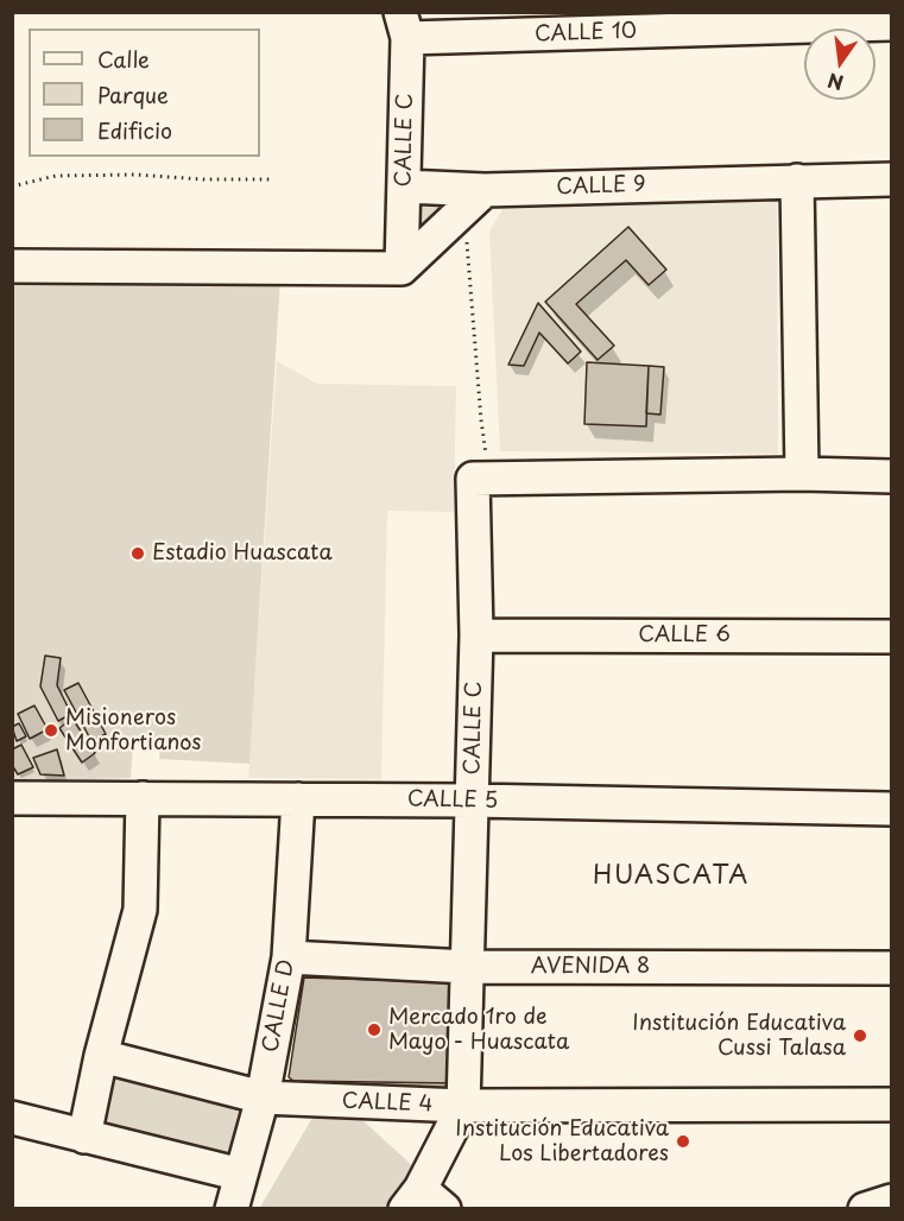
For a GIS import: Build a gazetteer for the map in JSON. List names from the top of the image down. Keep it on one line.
{"streets":{"street":["CALLE 10","CALLE C","CALLE 9","CALLE 6","CALLE 5","AVENIDA 8","CALLE D","CALLE 4"]},"crossings":[["CALLE 10","CALLE C"],["CALLE C","CALLE 9"],["CALLE C","CALLE 6"],["CALLE C","CALLE 5"],["CALLE C","AVENIDA 8"],["CALLE C","CALLE 4"],["CALLE 5","CALLE D"],["AVENIDA 8","CALLE D"],["CALLE D","CALLE 4"]],"districts":["HUASCATA"],"places":["Estadio Huascata","Misioneros Monfortianos","Mercado 1ro de Mayo - Huascata","Institución Educativa Cussi Talasa","Institución Educativa Los Libertadores"],"legend":["Calle","Parque","Edificio"],"north":"bottom"}
